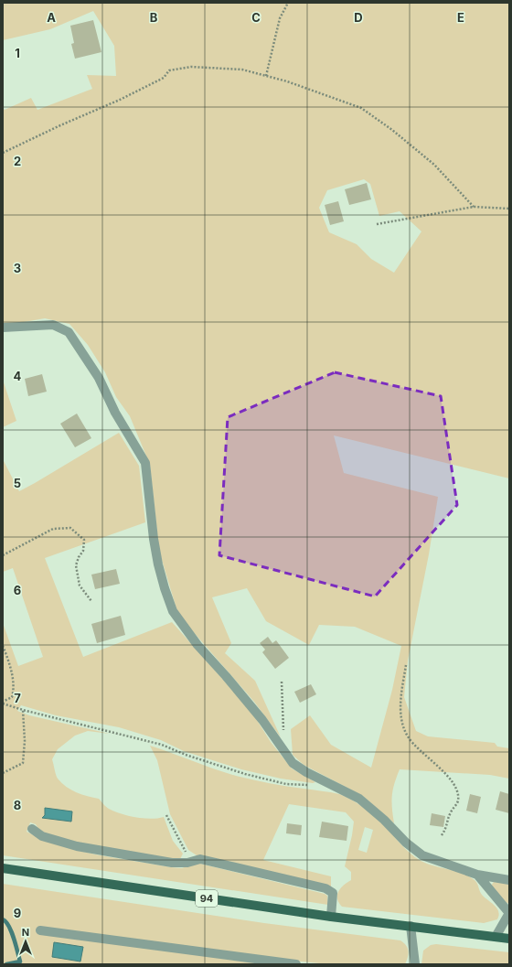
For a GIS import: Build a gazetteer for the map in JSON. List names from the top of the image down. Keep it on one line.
{"streets":{"main road":["94"]},"north":"top","grid":{"columns":["A","B","C","D","E"],"rows":["1","2","3","4","5","6","7","8","9"]}}
